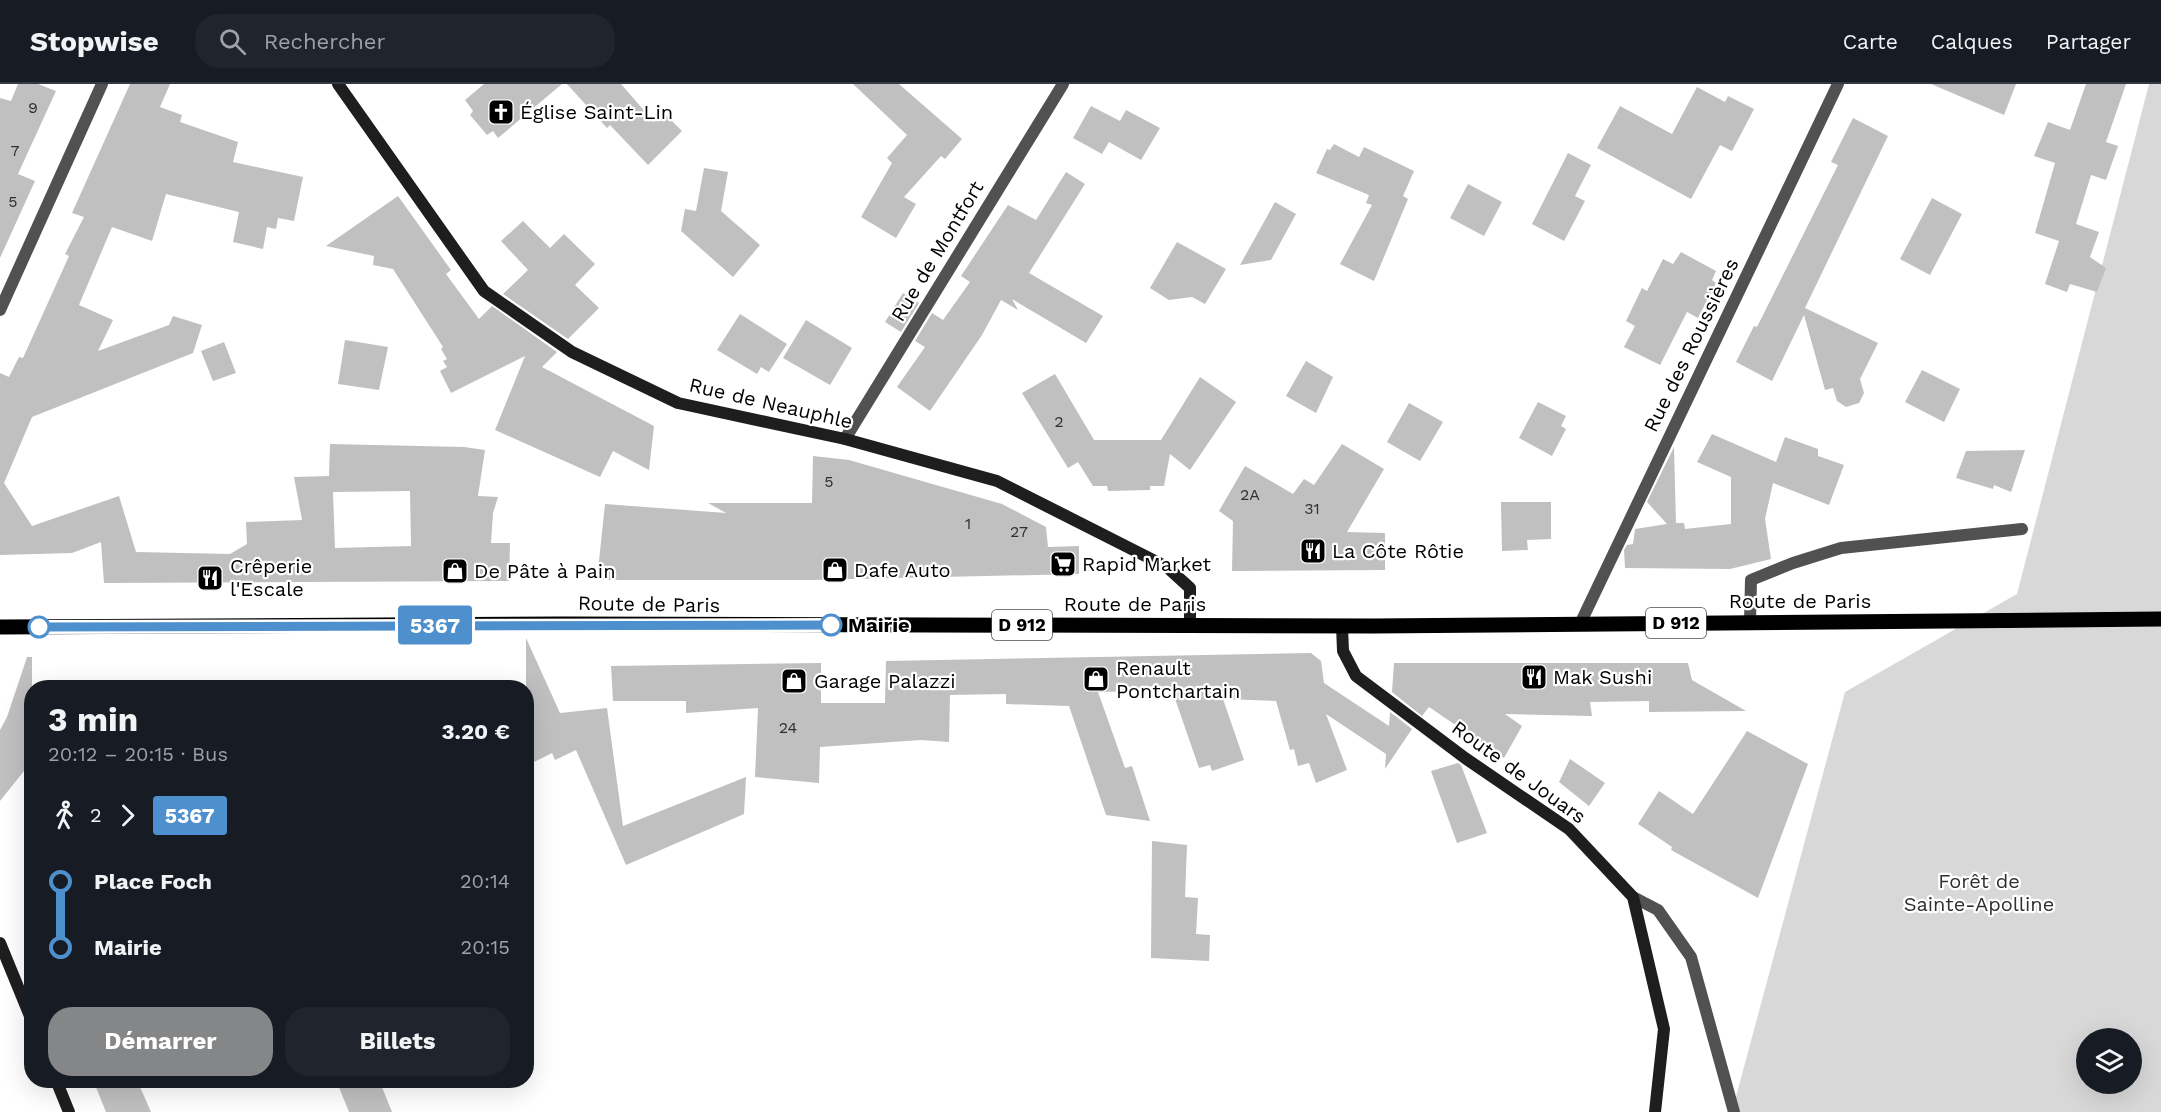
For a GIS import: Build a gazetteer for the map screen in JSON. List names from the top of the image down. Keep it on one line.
{"streets":{"main road":["Route de Paris","D 912"],"street":["Rue de Montfort","Rue des Roussières","Rue de Neauphle","Route de Jouars"]},"crossings":[["Rue de Montfort","Rue de Neauphle"],["Rue des Roussières","Route de Paris"],["Rue de Neauphle","Route de Paris"],["Route de Paris","Route de Jouars"]],"parks":["Forêt de Sainte-Apolline"],"places":{"church":["Église Saint-Lin"],"restaurant":["La Côte Rôtie","Crêperie l'Escale","Mak Sushi"],"supermarket":["Rapid Market"],"shop":["Dafe Auto","De Pâte à Pain","Renault Pontchartain","Garage Palazzi"],"other":["Mairie"]},"lines":["bus line 5367"],"house_numbers":["9","7","5","2","5","2A","31","1","27","24"],"page":{"header":"Stopwise","search":"Rechercher","nav":["Carte","Calques","Partager"],"on_map":"5367","heading":["3 min","20:12 – 20:15 · Bus","3.20 €"],"legs":["2","5367"],"list":[{"name":"Place Foch","value":"20:14"},{"name":"Mairie","value":"20:15"}],"buttons":["Démarrer","Billets"]}}
